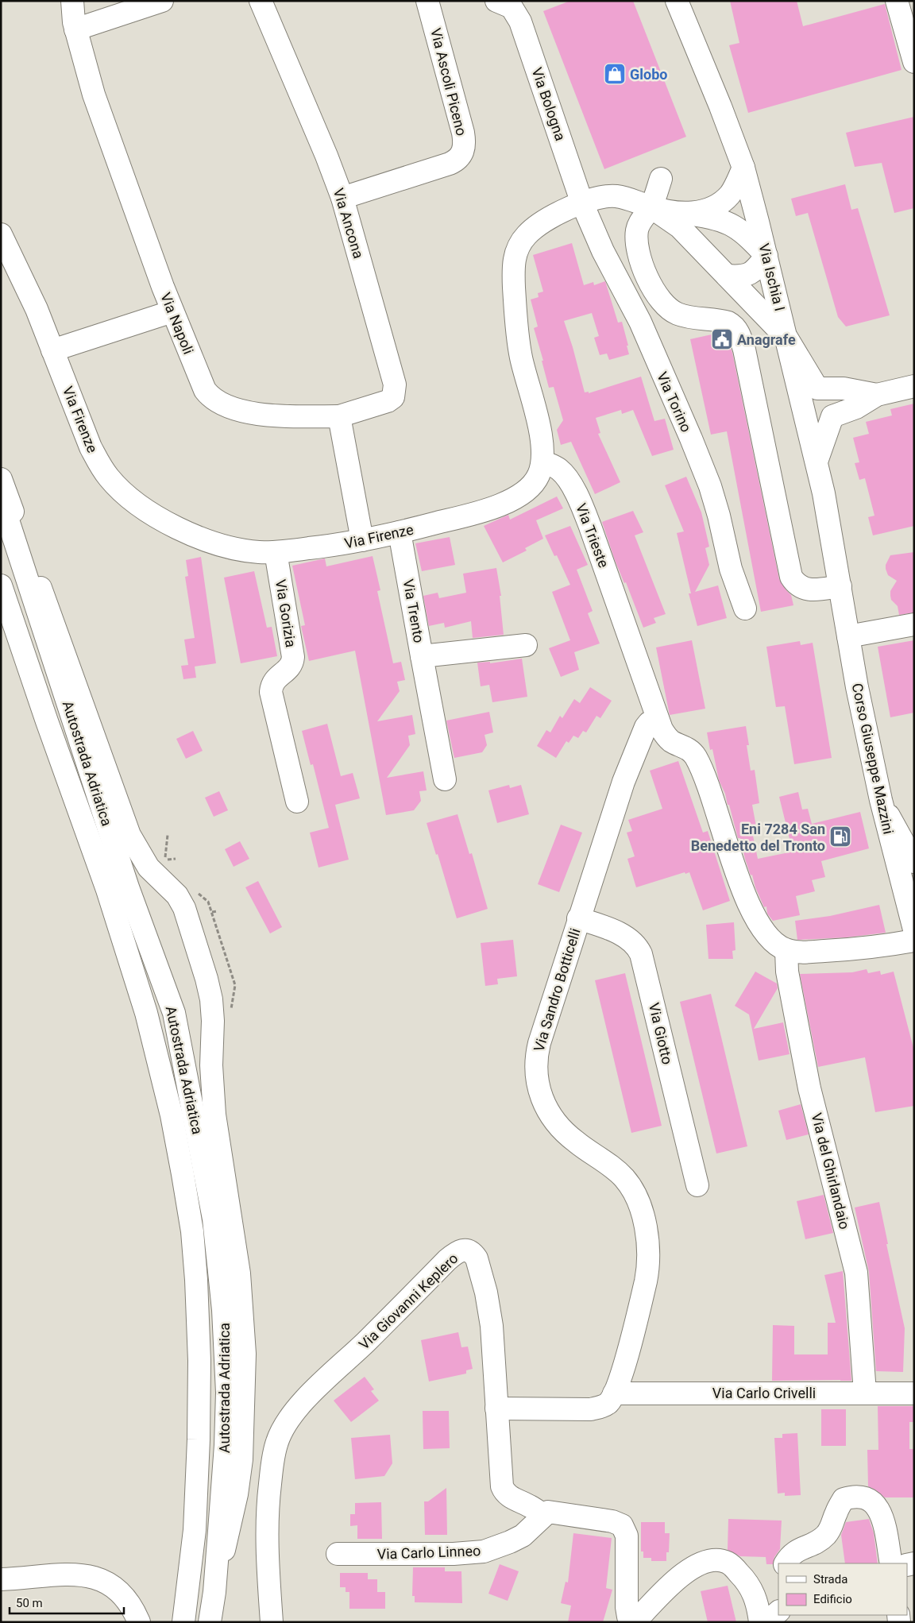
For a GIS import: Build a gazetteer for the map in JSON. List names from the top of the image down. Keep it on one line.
{"streets":{"main road":["Via Ascoli Piceno","Via Bologna","Via Ancona","Via Ischia I","Via Napoli","Via Torino","Via Firenze","Via Trieste","Via Trento","Via Gorizia","Corso Giuseppe Mazzini","Autostrada Adriatica","Via Sandro Botticelli","Via Giotto","Via del Ghirlandaio","Via Giovanni Keplero","Via Carlo Crivelli","Via Carlo Linneo"]},"crossings":[["Via Ascoli Piceno","Via Ancona"],["Via Bologna","Via Torino"],["Via Bologna","Via Firenze"],["Via Ancona","Via Napoli"],["Via Ischia I","Corso Giuseppe Mazzini"],["Via Torino","Via Firenze"],["Via Firenze","Via Trieste"],["Via Firenze","Via Trento"],["Via Firenze","Via Gorizia"],["Via Trieste","Via Sandro Botticelli"],["Via Sandro Botticelli","Via Giotto"],["Via Sandro Botticelli","Via Giovanni Keplero"],["Via Sandro Botticelli","Via Carlo Crivelli"],["Via del Ghirlandaio","Via Carlo Crivelli"],["Via Giovanni Keplero","Via Carlo Linneo"]],"places":{"shop":["Globo"],"public building":["Anagrafe"],"fuel station":["Eni 7284 San Benedetto del Tronto"]},"legend":["Strada","Edificio"],"scale_bar":"50 m"}
